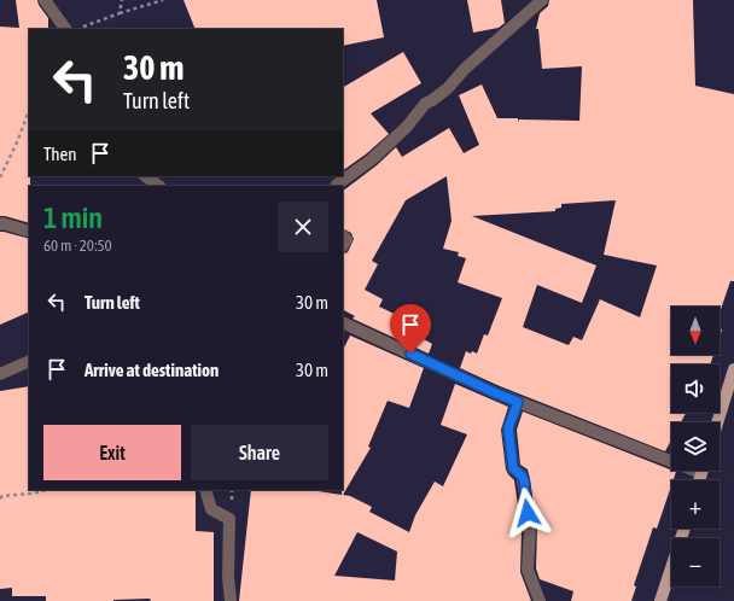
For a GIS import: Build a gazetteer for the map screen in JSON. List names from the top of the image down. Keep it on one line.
{"north":"bottom","page":{"turn":["30 m","Turn left"],"then":"Then","heading":["1 min","60 m · 20:50"],"list":[{"name":"Turn left","value":"30 m"},{"name":"Arrive at destination","value":"30 m"}],"map_buttons":["+","−"],"buttons":["Exit","Share"]}}
